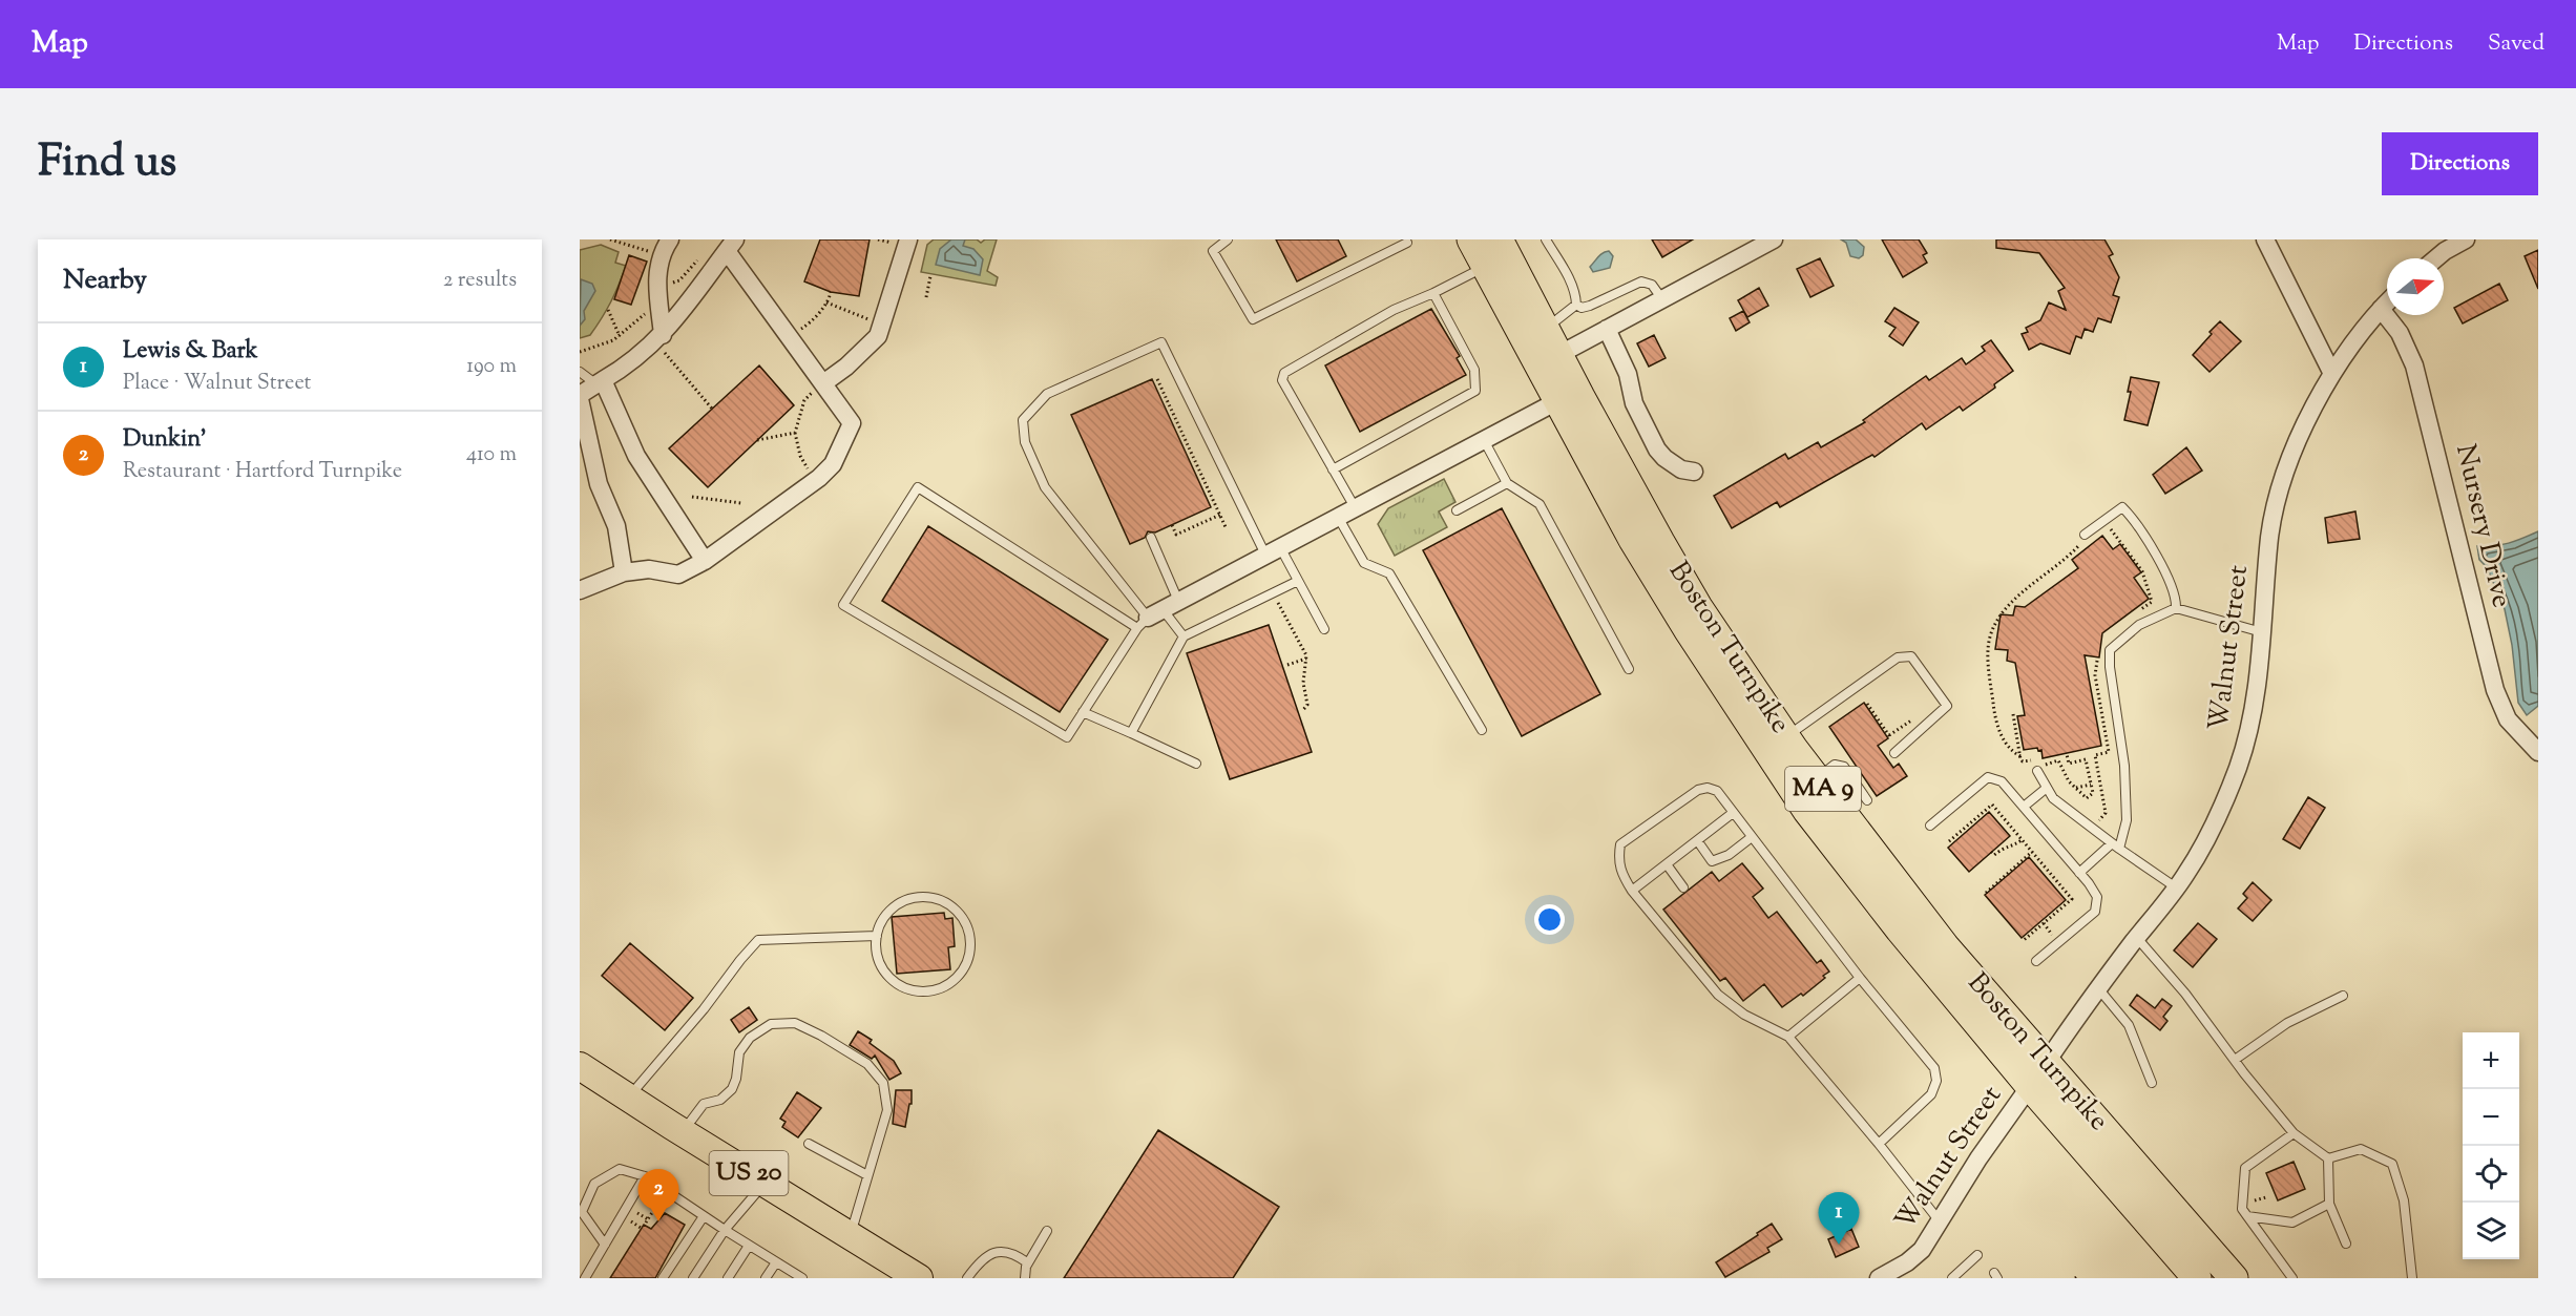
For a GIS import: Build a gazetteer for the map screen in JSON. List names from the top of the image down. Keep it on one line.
{"streets":{"highway":["Boston Turnpike","MA 9"],"main road":["US 20"],"street":["Nursery Drive","Walnut Street"]},"crossings":[["Nursery Drive","Walnut Street"],["Boston Turnpike","Walnut Street"]],"north":"right","page":{"header":"Map","nav":["Map","Directions","Saved"],"title":"Find us","buttons":"Directions","heading":["Nearby","2 results"],"list":[{"mark":"1","name":"Lewis & Bark","note":"Place · Walnut Street","value":"190 m"},{"mark":"2","name":"Dunkin'","note":"Restaurant · Hartford Turnpike","value":"410 m"}],"map_buttons":["+","−"],"pins":["2","1"]}}
